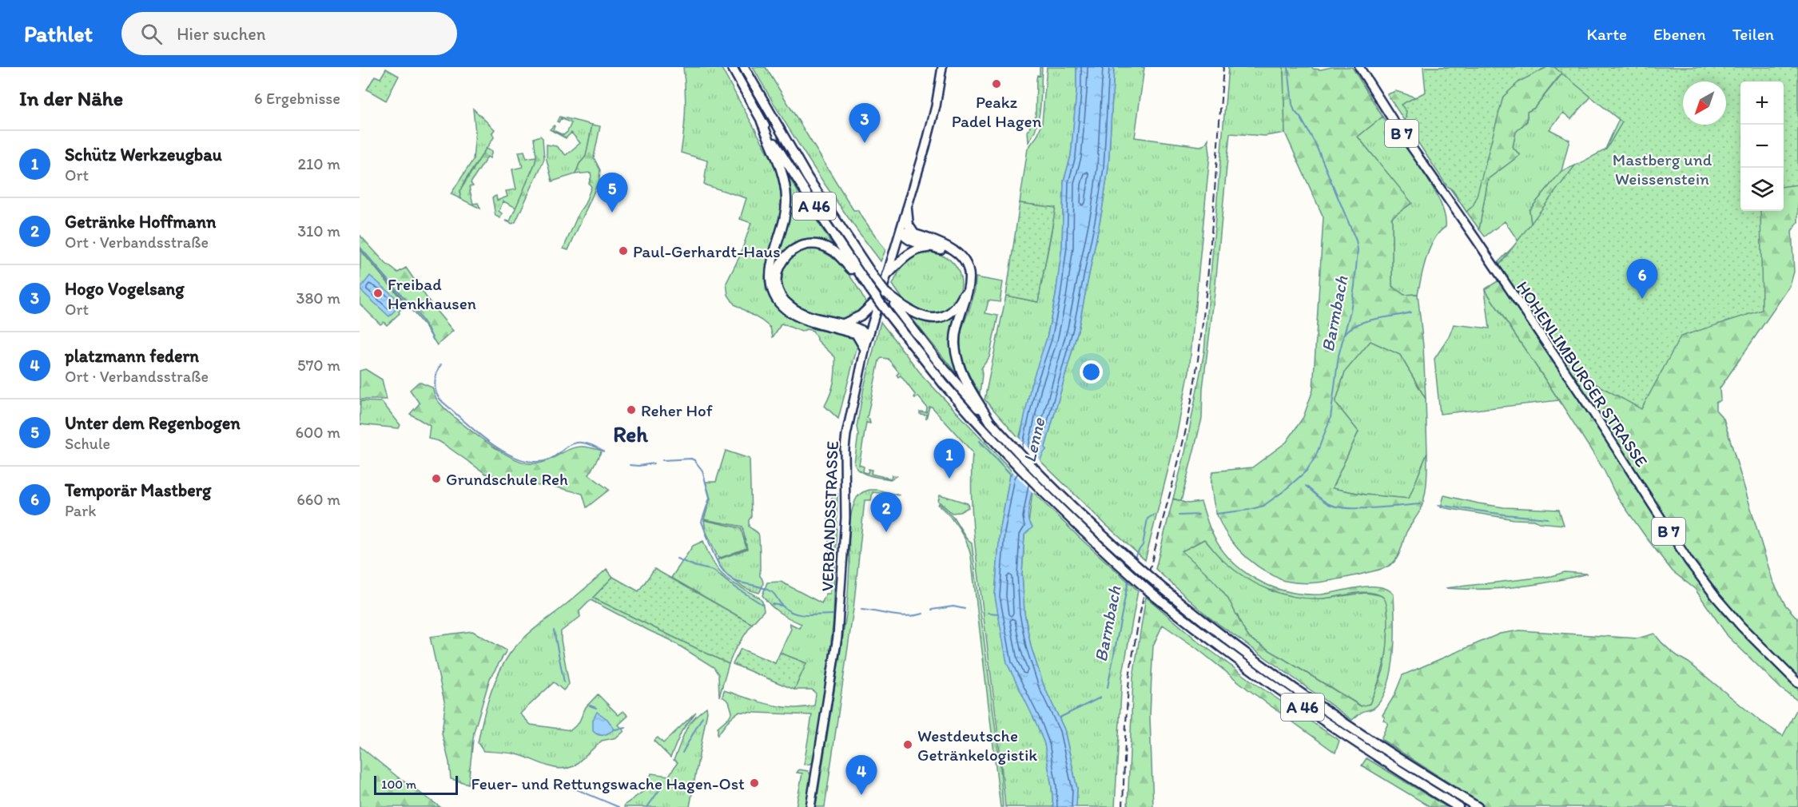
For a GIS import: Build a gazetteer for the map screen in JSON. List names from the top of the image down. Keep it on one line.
{"streets":{"highway":["A 46"],"main road":["B 7","HOHENLIMBURGER STRASSE","VERBANDSSTRASSE"]},"crossings":[["A 46","VERBANDSSTRASSE"]],"districts":["Reh"],"water":["Barmbach","Lenne"],"parks":["Mastberg und Weissenstein"],"places":["Peakz Padel Hagen","Paul-Gerhardt-Haus","Freibad Henkhausen","Reher Hof","Grundschule Reh","Westdeutsche Getränkelogistik","Feuer- und Rettungswache Hagen-Ost"],"scale_bar":"100 m","north":"bottom left","page":{"header":"Pathlet","search":"Hier suchen","nav":["Karte","Ebenen","Teilen"],"heading":["In der Nähe","6 Ergebnisse"],"map_buttons":["+","−"],"pins":["3","5","6","1","2","4"],"list":[{"mark":"1","name":"Schütz Werkzeugbau","note":"Ort","value":"210 m"},{"mark":"2","name":"Getränke Hoffmann","note":"Ort · Verbandsstraße","value":"310 m"},{"mark":"3","name":"Hogo Vogelsang","note":"Ort","value":"380 m"},{"mark":"4","name":"platzmann federn","note":"Ort · Verbandsstraße","value":"570 m"},{"mark":"5","name":"Unter dem Regenbogen","note":"Schule","value":"600 m"},{"mark":"6","name":"Temporär Mastberg","note":"Park","value":"660 m"}],"scale":"100 m"}}
